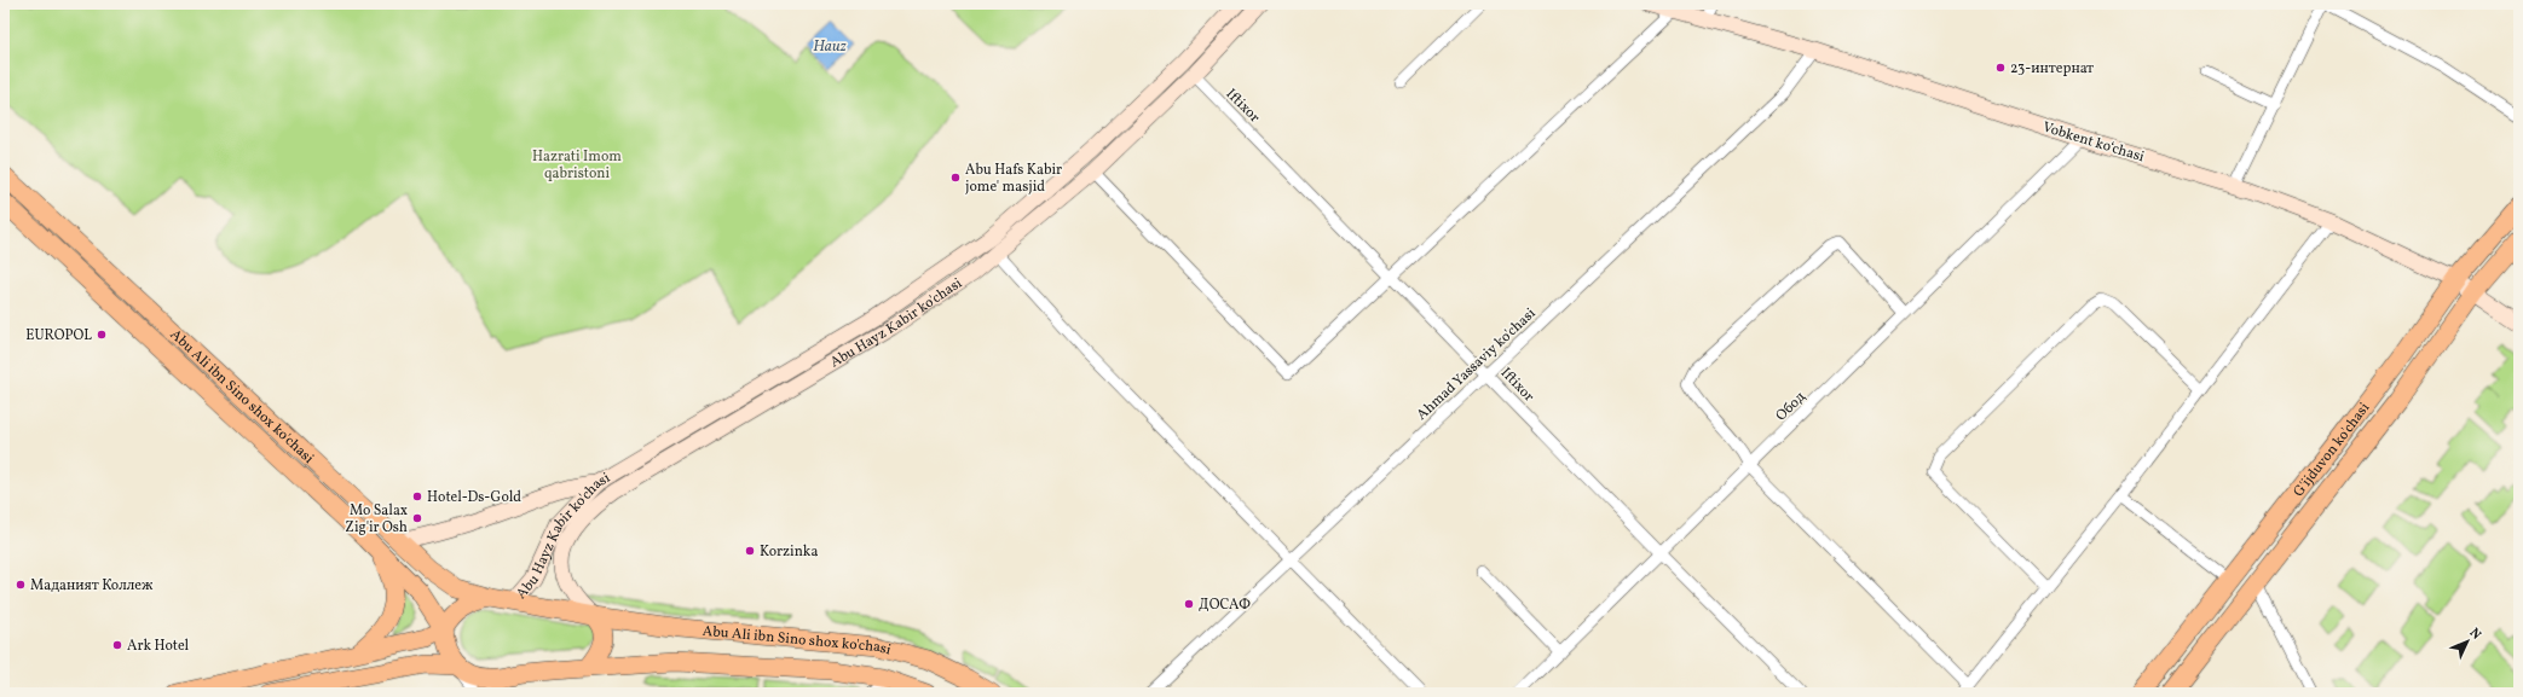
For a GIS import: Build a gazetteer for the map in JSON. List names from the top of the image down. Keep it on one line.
{"streets":{"main road":["Vobkent koʻchasi","Abu Hayz Kabir ko'chasi","Abu Ali ibn Sino shox ko'chasi","G'ijduvon ko'chasi"],"street":["Iftixor","Ahmad Yassaviy ko'chasi","Обод"]},"crossings":[["Iftixor","Abu Hayz Kabir ko'chasi"],["Iftixor","Ahmad Yassaviy ko'chasi"],["Iftixor","Обод"],["Vobkent koʻchasi","Ahmad Yassaviy ko'chasi"],["Vobkent koʻchasi","Обод"],["Vobkent koʻchasi","G'ijduvon ko'chasi"],["Abu Hayz Kabir ko'chasi","Abu Ali ibn Sino shox ko'chasi"]],"water":["Hauz"],"parks":["Hazrati Imom qabristoni"],"places":["23-интернат","Abu Hafs Kabir jome' masjid","EUROPOL","Hotel-Ds-Gold","Mo Salax Zig'ir Osh","Korzinka","Маданият Коллеж","ДОСАФ","Ark Hotel"],"north":"top right"}
